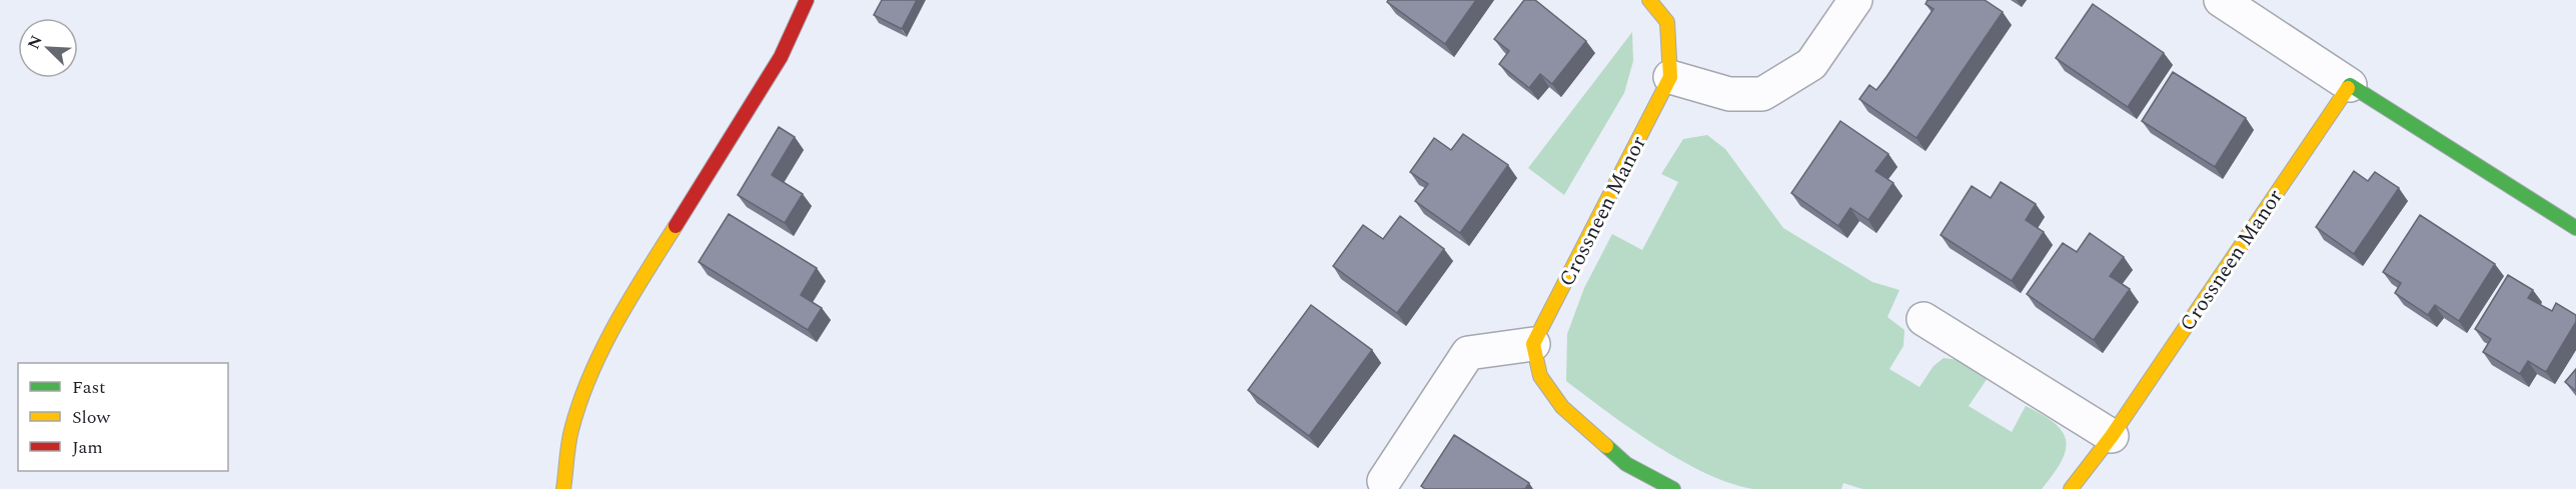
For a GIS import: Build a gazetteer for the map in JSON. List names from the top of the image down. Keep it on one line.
{"streets":{"street":["Crossneen Manor"]},"legend":["Fast","Slow","Jam"],"north":"top left"}
